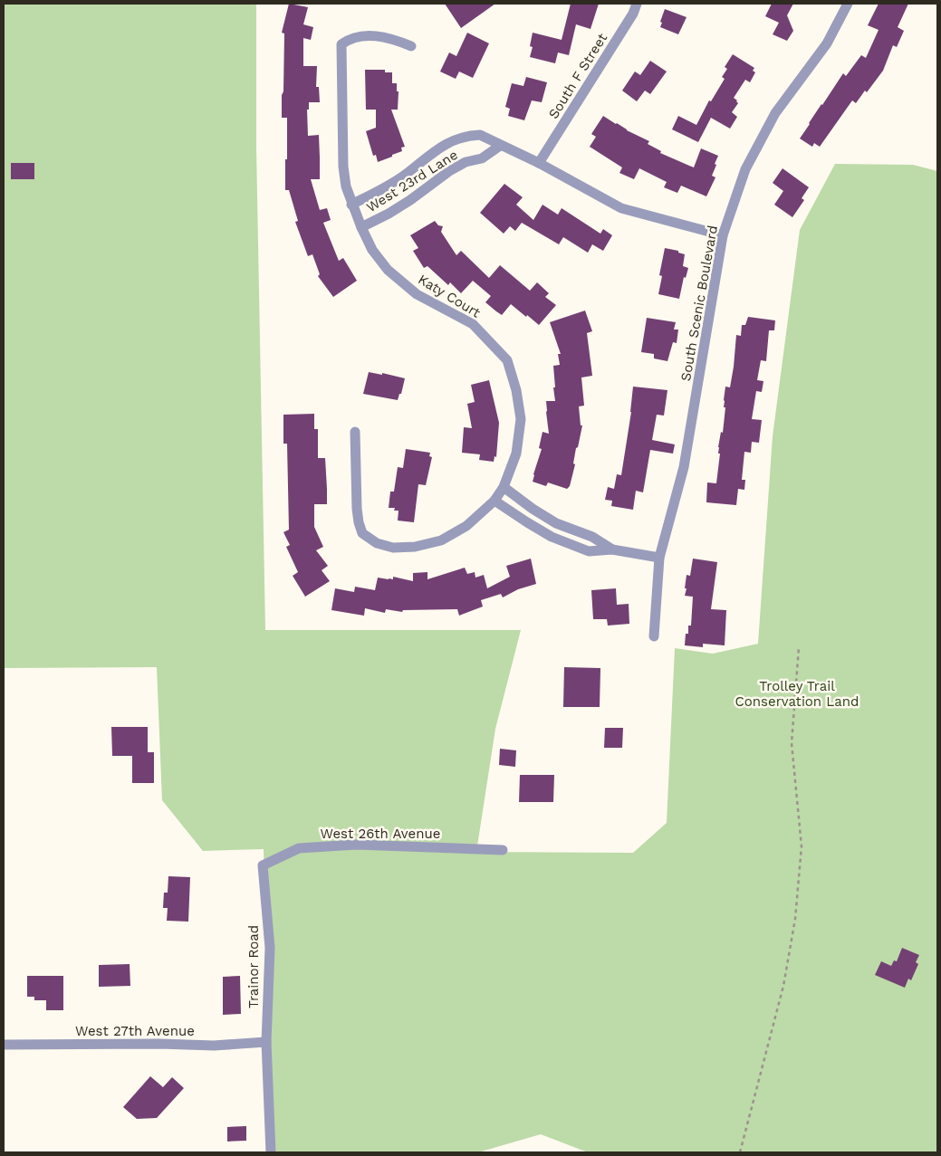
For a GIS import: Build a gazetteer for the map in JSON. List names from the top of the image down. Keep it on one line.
{"streets":{"street":["South F Street","West 23rd Lane","Katy Court","South Scenic Boulevard","West 26th Avenue","Trainor Road","West 27th Avenue"]},"crossings":[["South F Street","West 23rd Lane"],["West 23rd Lane","Katy Court"],["West 23rd Lane","South Scenic Boulevard"],["West 26th Avenue","Trainor Road"],["Trainor Road","West 27th Avenue"]],"parks":["Trolley Trail Conservation Land"]}
